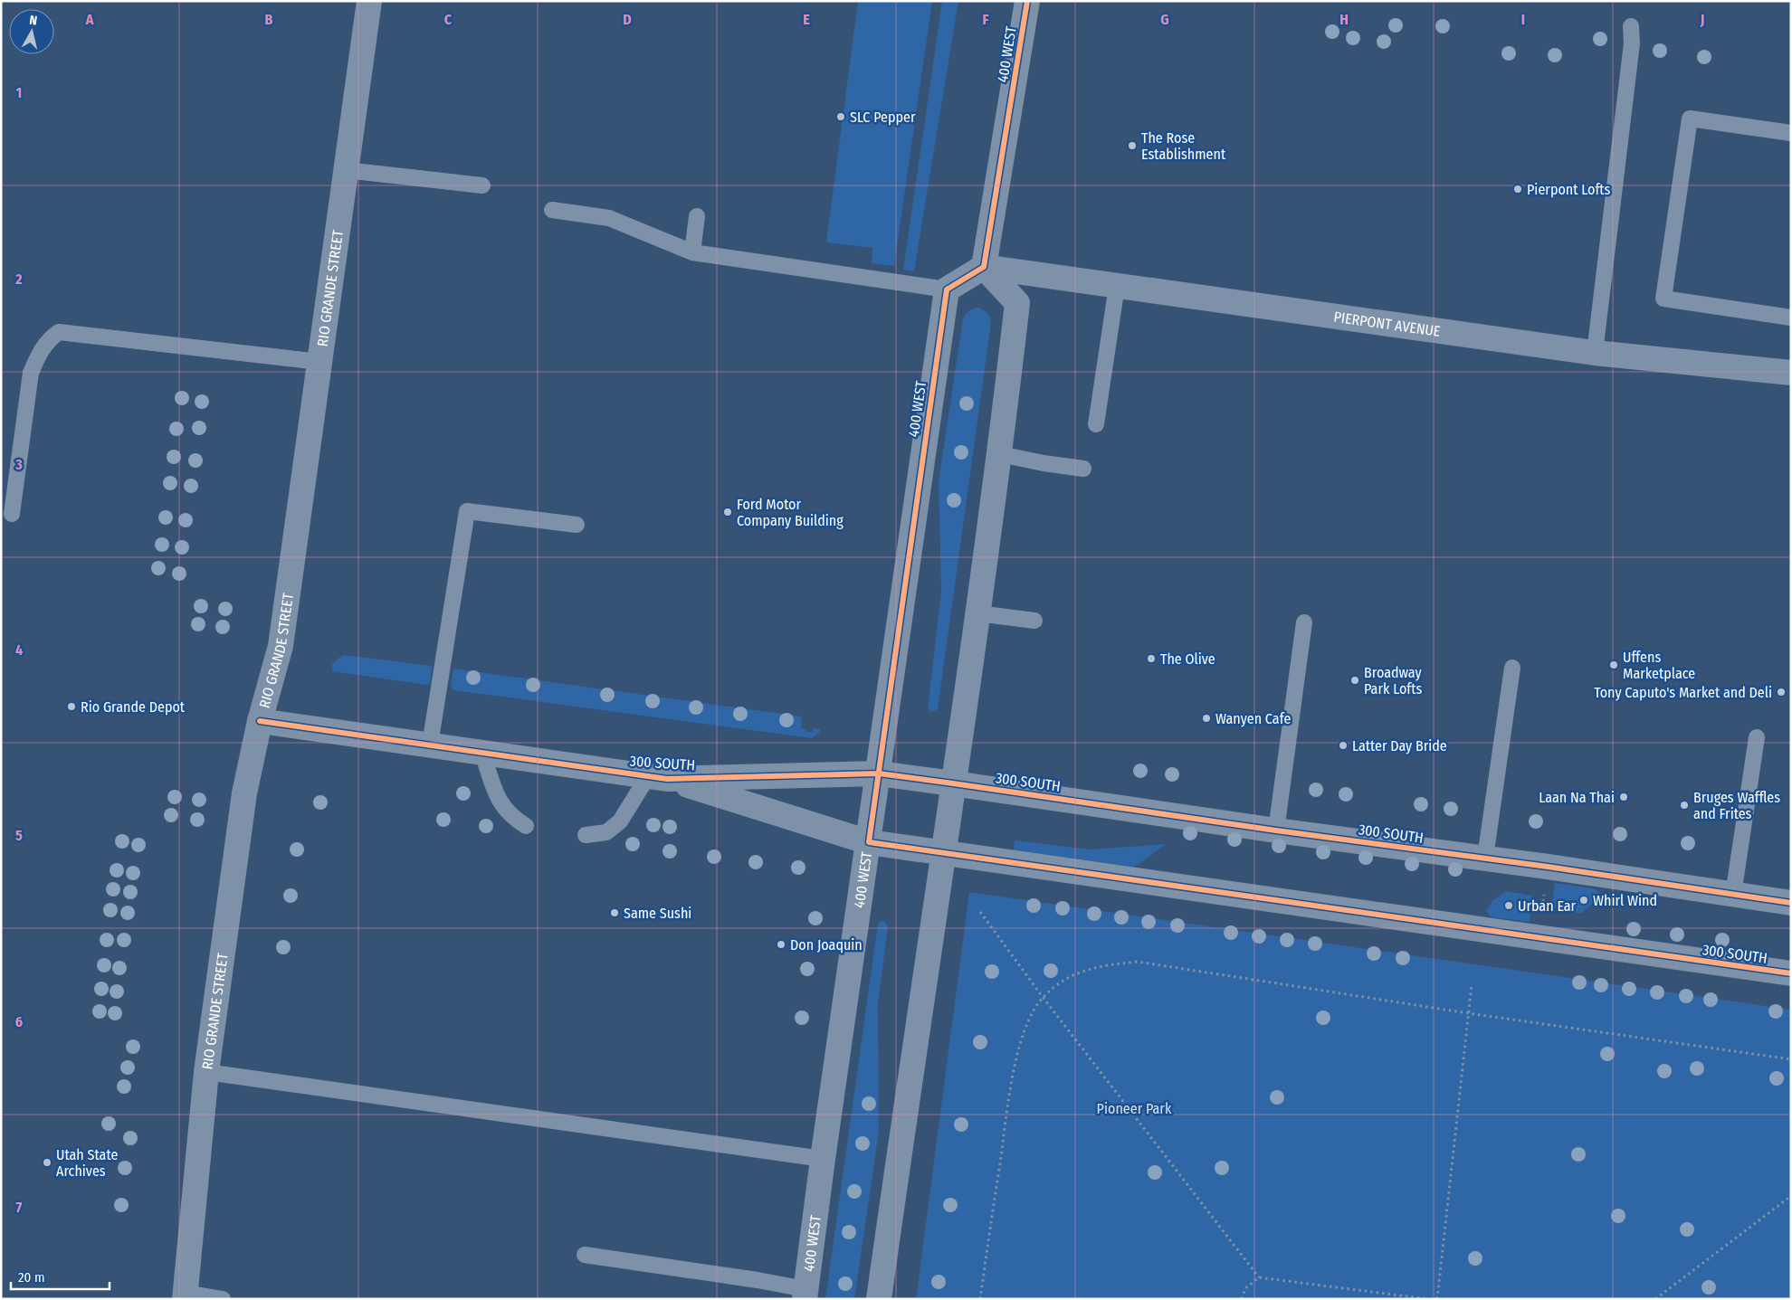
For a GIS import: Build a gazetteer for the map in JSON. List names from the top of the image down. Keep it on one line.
{"streets":{"street":["400 WEST","RIO GRANDE STREET","PIERPONT AVENUE","300 SOUTH"]},"crossings":[["400 WEST","PIERPONT AVENUE"],["400 WEST","300 SOUTH"],["RIO GRANDE STREET","300 SOUTH"]],"parks":["Pioneer Park"],"places":["SLC Pepper","The Rose Establishment","Pierpont Lofts","Ford Motor Company Building","The Olive","Uffens Marketplace","Broadway Park Lofts","Tony Caputo's Market and Deli","Rio Grande Depot","Wanyen Cafe","Latter Day Bride","Laan Na Thai","Bruges Waffles and Frites","Whirl Wind","Urban Ear","Same Sushi","Don Joaquin","Utah State Archives"],"scale_bar":"20 m","north":"top","grid":{"columns":["A","B","C","D","E","F","G","H","I","J"],"rows":["1","2","3","4","5","6","7"]}}
